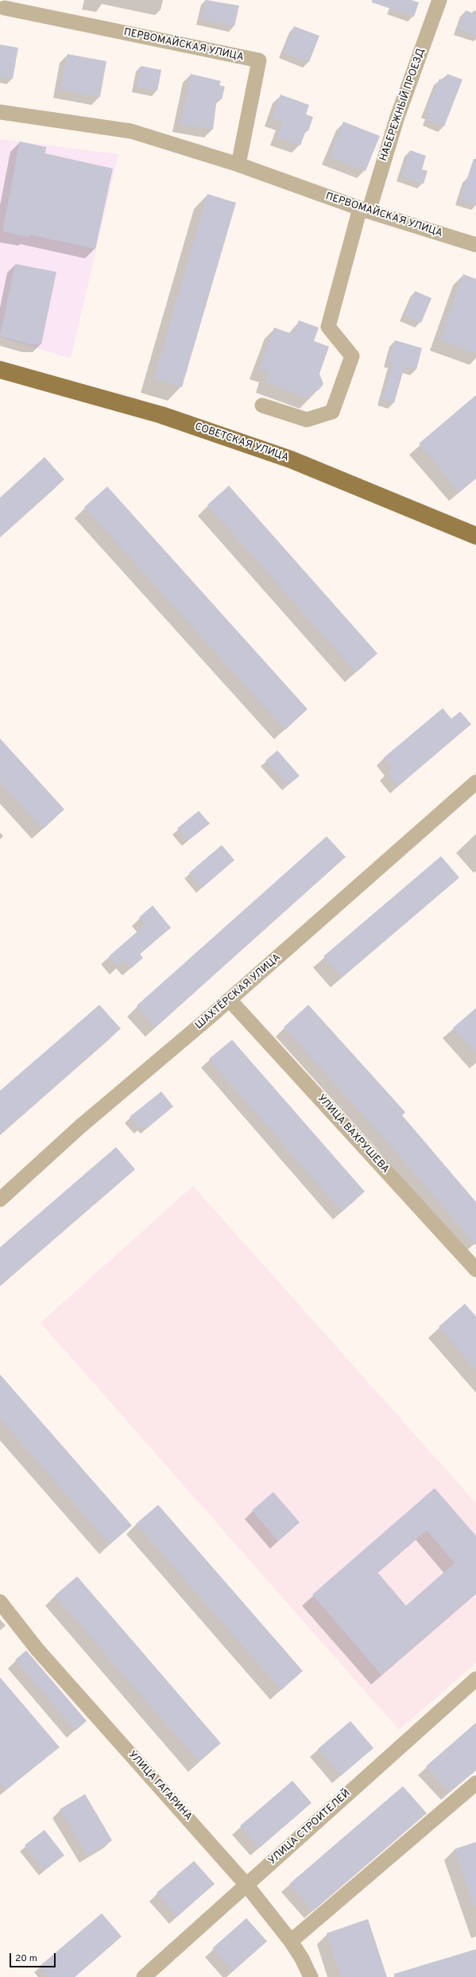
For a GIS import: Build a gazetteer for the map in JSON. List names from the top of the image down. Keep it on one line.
{"streets":{"main road":["СОВЕТСКАЯ УЛИЦА"],"street":["ПЕРВОМАЙСКАЯ УЛИЦА","НАБЕРЕЖНЫЙ ПРОЕЗД","ШАХТЁРСКАЯ УЛИЦА","УЛИЦА ВАХРУШЕВА","УЛИЦА ГАГАРИНА","УЛИЦА СТРОИТЕЛЕЙ"]},"crossings":[["ПЕРВОМАЙСКАЯ УЛИЦА","НАБЕРЕЖНЫЙ ПРОЕЗД"],["ШАХТЁРСКАЯ УЛИЦА","УЛИЦА ВАХРУШЕВА"],["УЛИЦА ГАГАРИНА","УЛИЦА СТРОИТЕЛЕЙ"]],"scale_bar":"20 m"}
